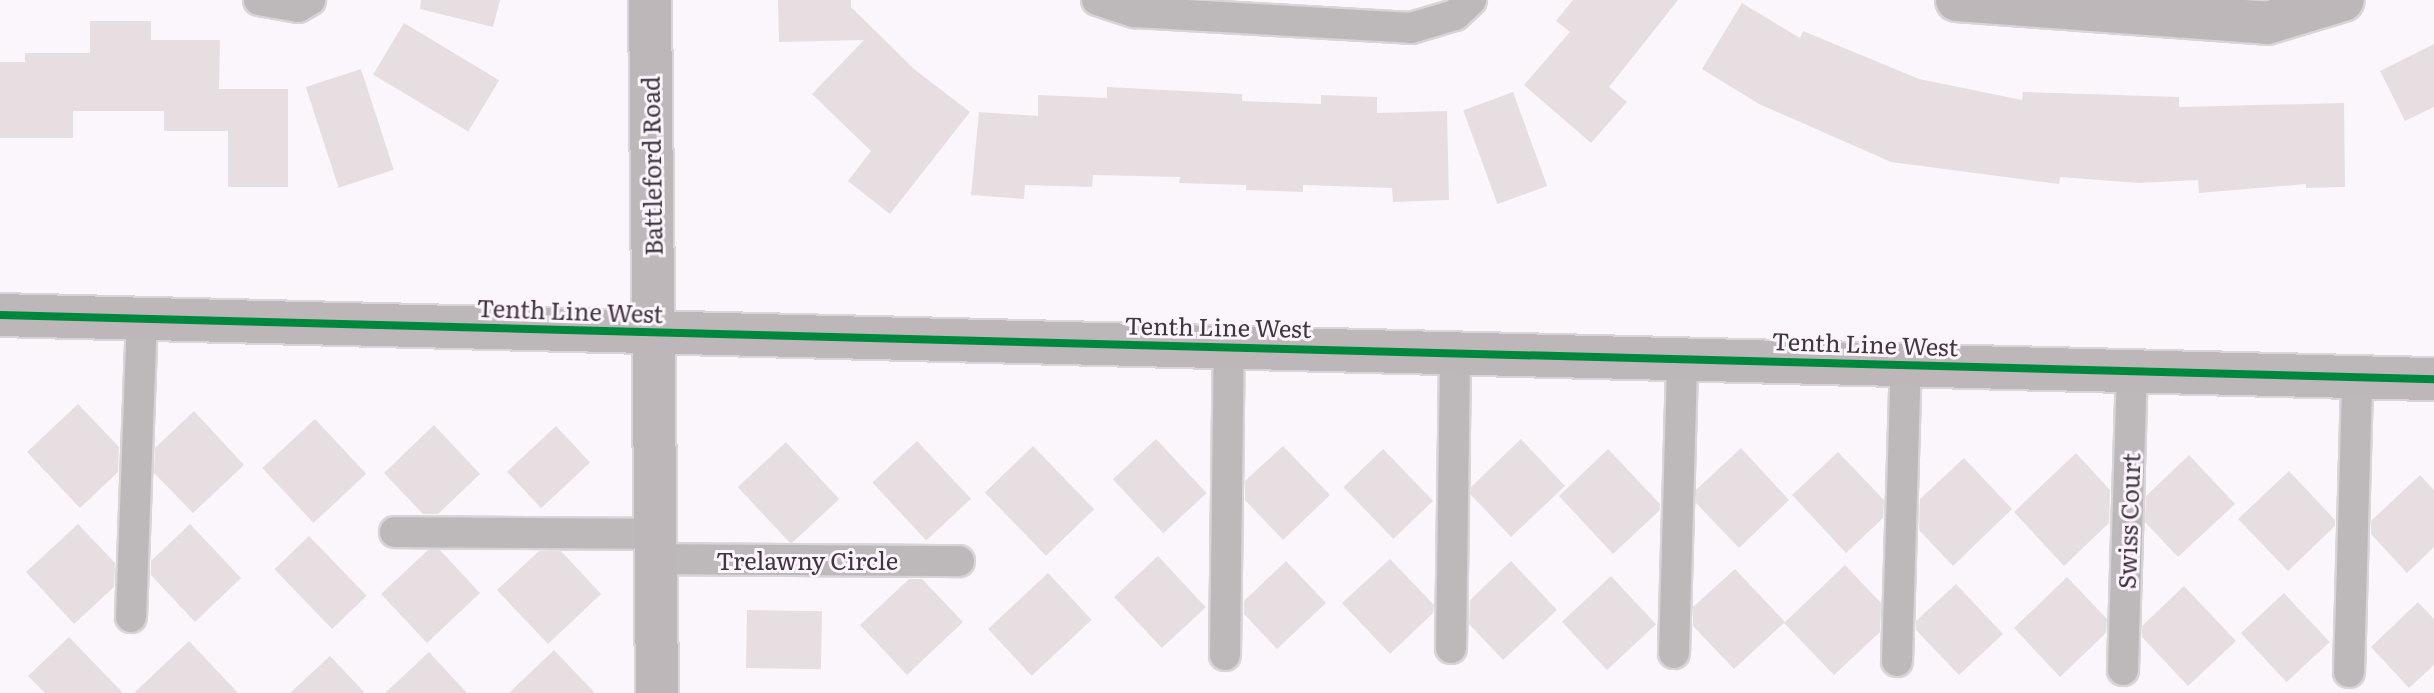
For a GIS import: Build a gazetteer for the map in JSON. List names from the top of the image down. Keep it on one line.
{"streets":{"street":["Battleford Road","Tenth Line West","Swiss Court","Trelawny Circle"]},"crossings":[["Battleford Road","Tenth Line West"],["Tenth Line West","Swiss Court"]]}
